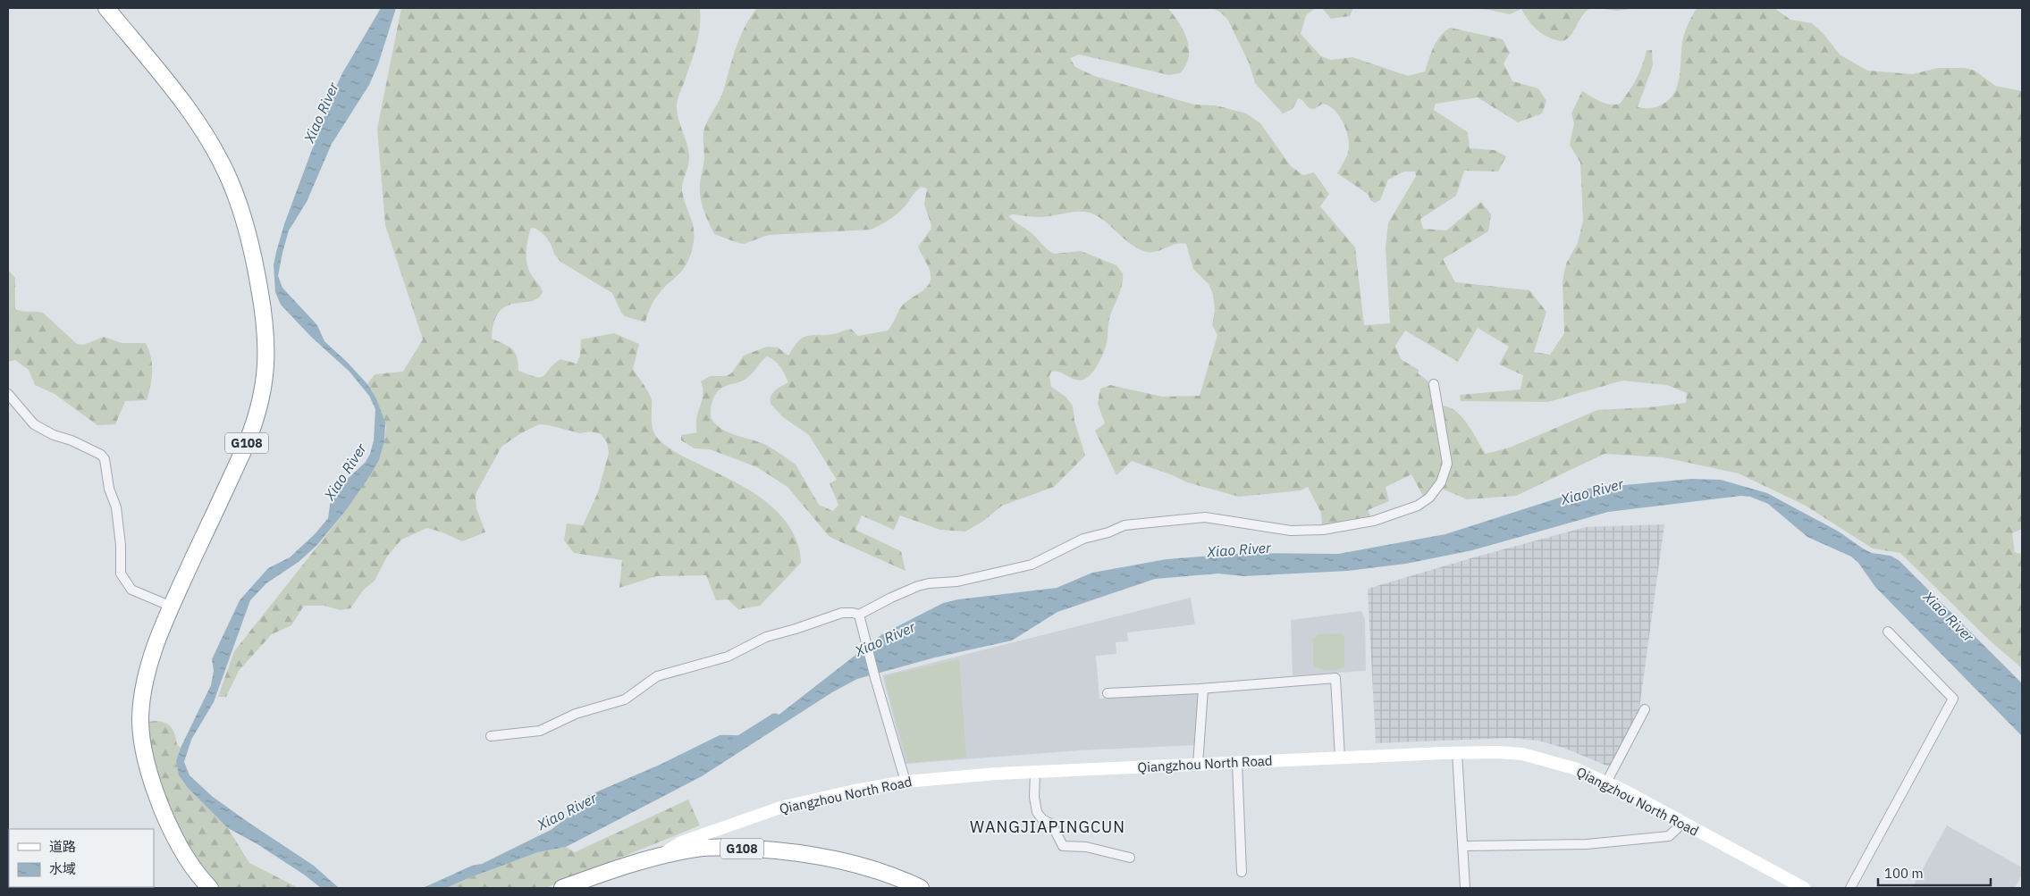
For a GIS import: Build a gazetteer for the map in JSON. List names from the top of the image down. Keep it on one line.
{"streets":{"highway":["G108"],"main road":["Qiangzhou North Road"]},"crossings":[["G108","Qiangzhou North Road"]],"districts":["WANGJIAPINGCUN"],"water":["Xiao River"],"legend":["道路","水域"],"scale_bar":"100 m"}
